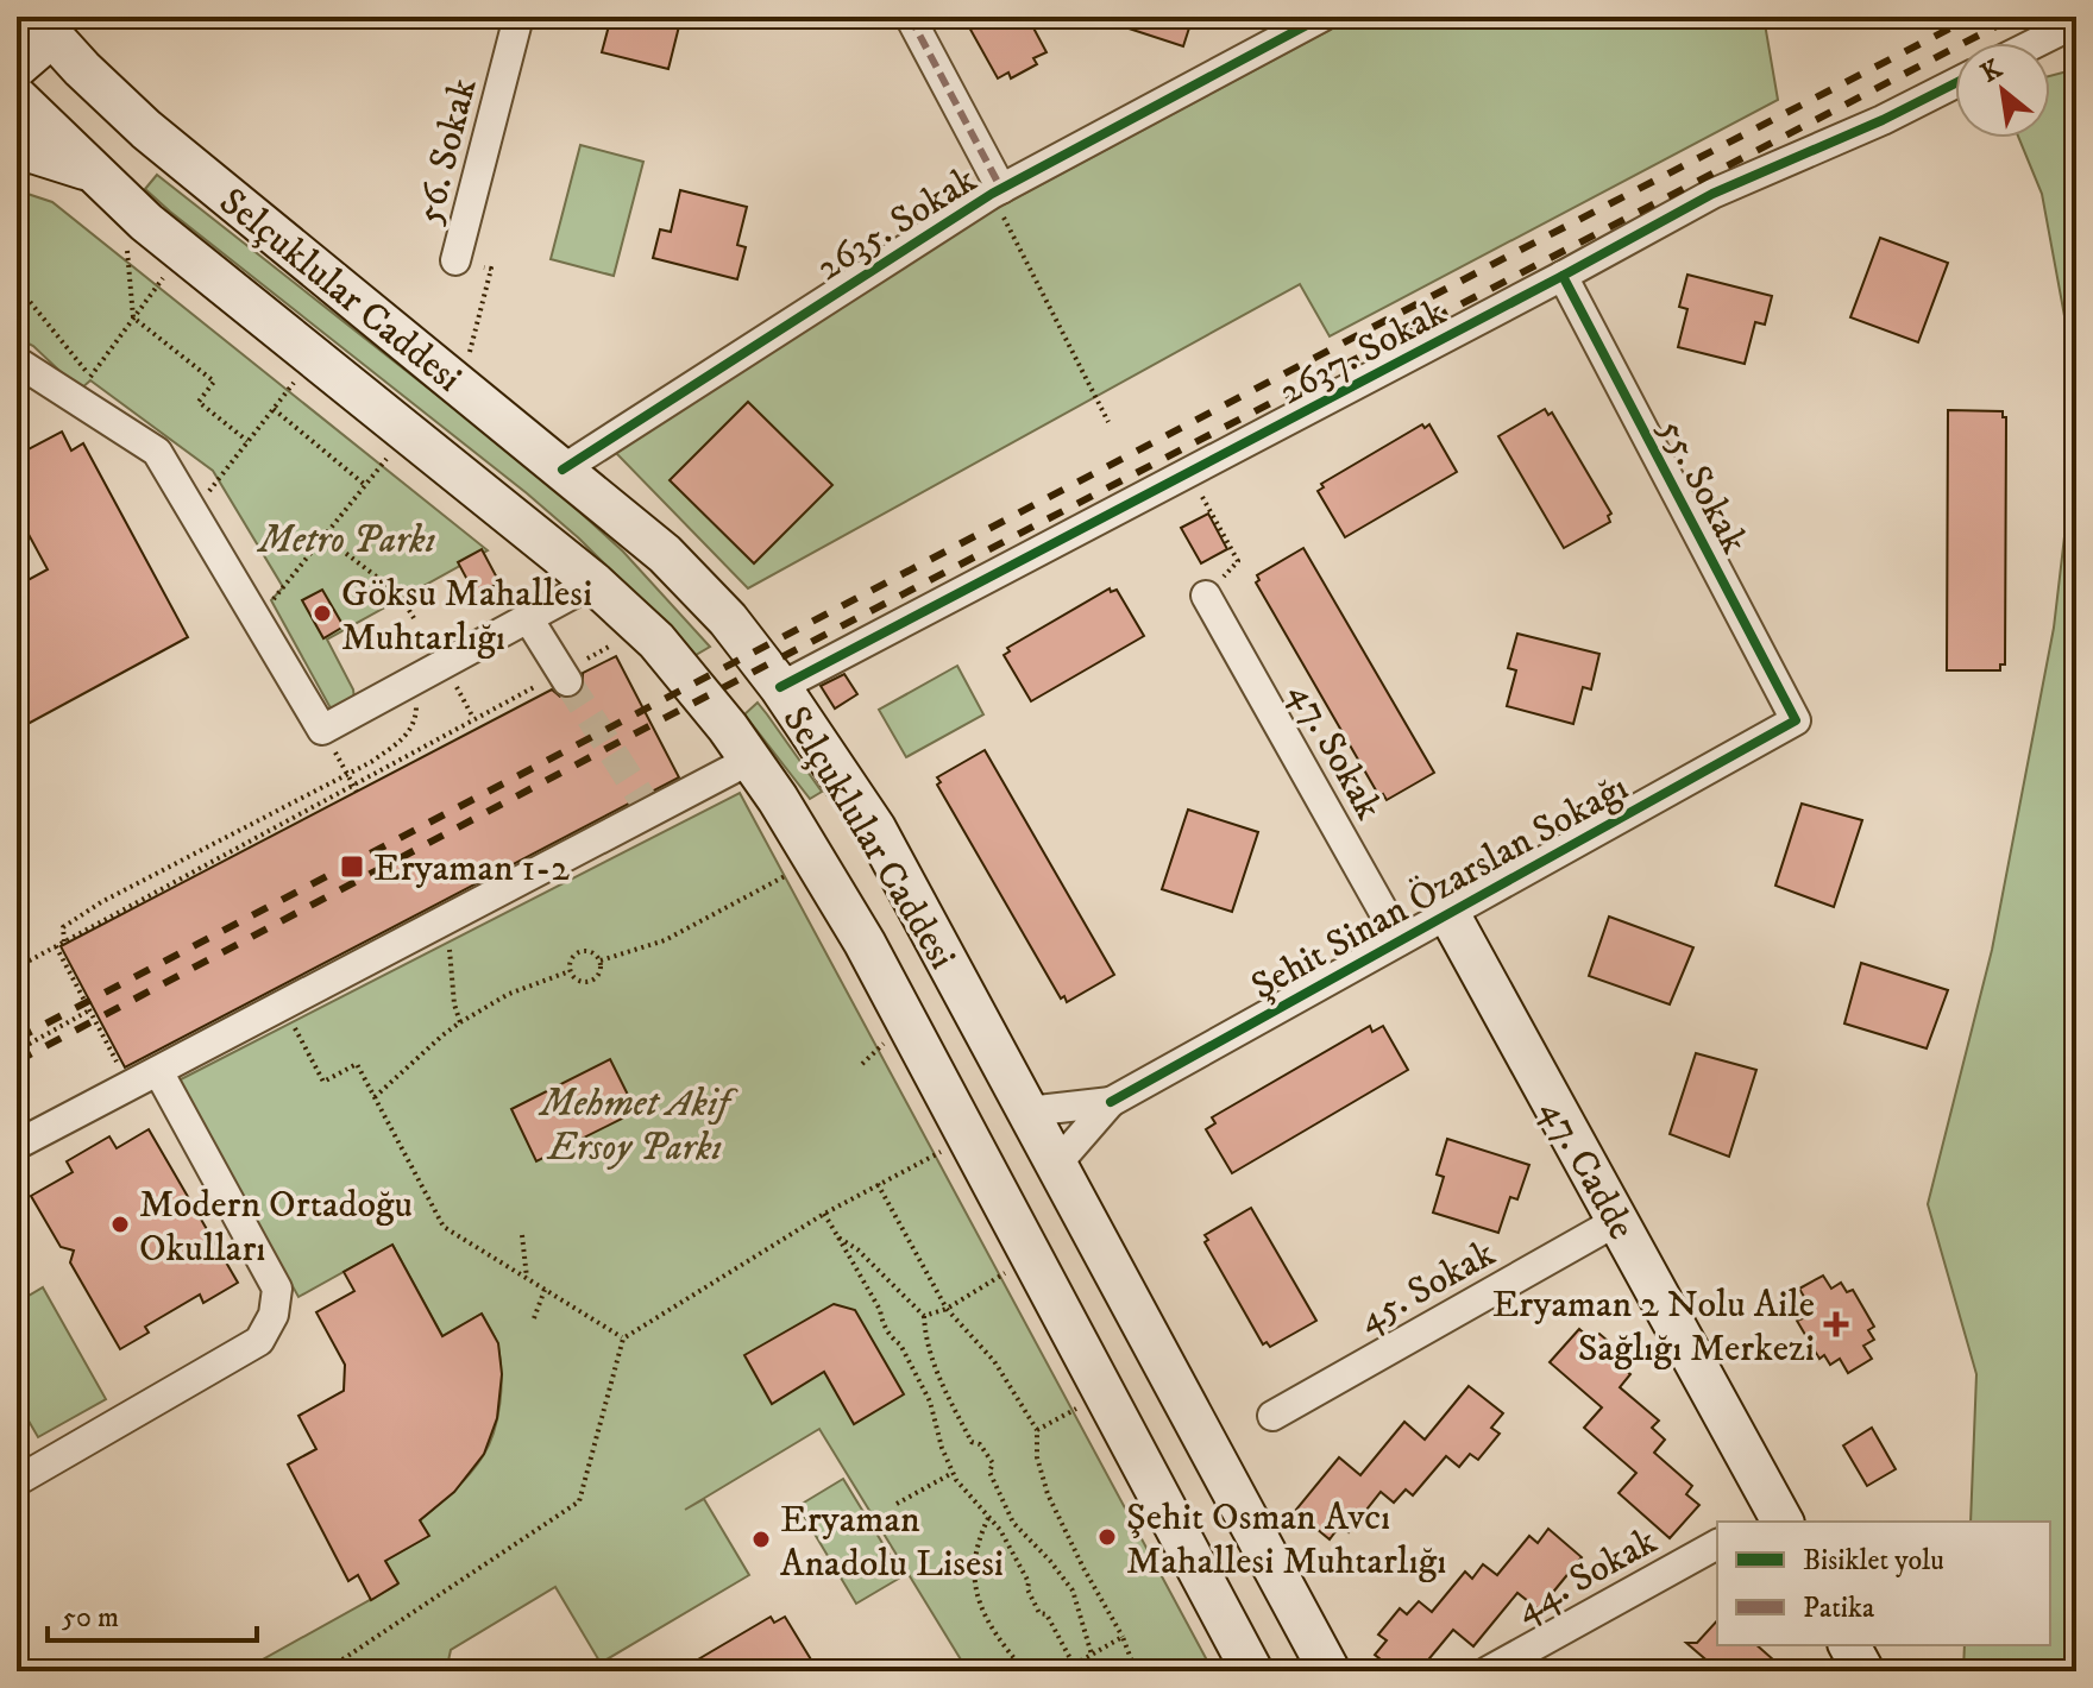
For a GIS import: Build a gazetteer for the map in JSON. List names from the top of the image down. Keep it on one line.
{"streets":{"main road":["Selçuklular Caddesi","47. Cadde"],"street":["56. Sokak","2635. Sokak","2637. Sokak","55. Sokak","47. Sokak","Şehit Sinan Özarslan Sokağı","45. Sokak","44. Sokak"]},"crossings":[["56. Sokak","Selçuklular Caddesi"],["2635. Sokak","Selçuklular Caddesi"],["Selçuklular Caddesi","2637. Sokak"],["2637. Sokak","55. Sokak"],["55. Sokak","Şehit Sinan Özarslan Sokağı"],["47. Sokak","Şehit Sinan Özarslan Sokağı"],["Şehit Sinan Özarslan Sokağı","47. Cadde"],["47. Cadde","45. Sokak"]],"parks":["Metro Parkı","Mehmet Akif Ersoy Parkı"],"places":{"other":["Göksu Mahallesi Muhtarlığı","Modern Ortadoğu Okulları","Şehit Osman Avcı Mahallesi Muhtarlığı","Eryaman Anadolu Lisesi"],"transit":["Eryaman 1-2"],"health":["Eryaman 2 Nolu Aile Sağlığı Merkezi"]},"legend":["Bisiklet yolu","Patika"],"scale_bar":"50 m","north":"top left"}
